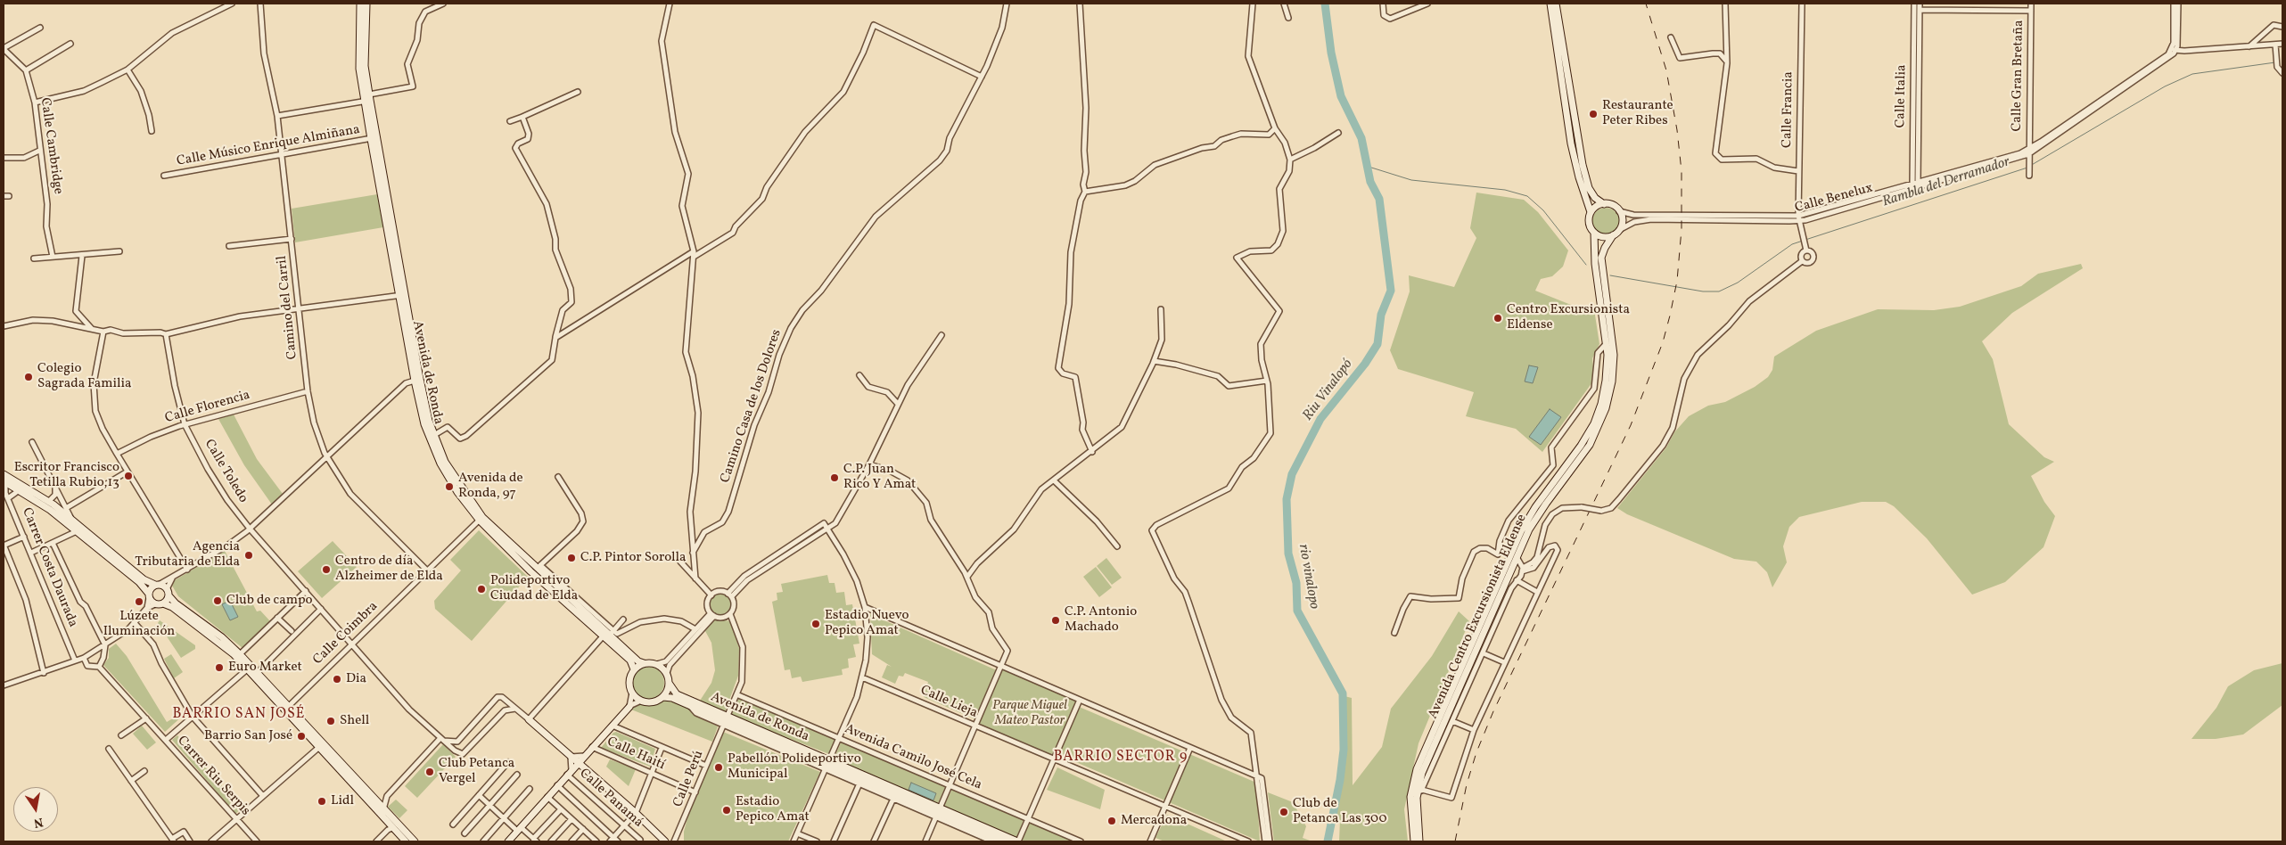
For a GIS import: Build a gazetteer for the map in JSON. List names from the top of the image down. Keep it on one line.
{"streets":{"street":["Calle Gran Bretaña","Calle Italia","Calle Francia","Calle Cambridge","Calle Músico Enrique Almiñana","Calle Benelux","Camino del Carril","Avenida de Ronda","Camino Casa de los Dolores","Calle Florencia","Calle Toledo","Carrer Costa Daurada","Avenida Centro Excursionista Eldense","Calle Coimbra","Calle Lieja","Calle Haití","Avenida Camilo José Cela","Carrer Riu Serpis","Calle Perú","Calle Panamá"]},"crossings":[["Calle Gran Bretaña","Calle Benelux"],["Calle Italia","Calle Benelux"],["Calle Francia","Calle Benelux"],["Calle Músico Enrique Almiñana","Camino del Carril"],["Calle Músico Enrique Almiñana","Avenida de Ronda"],["Calle Benelux","Avenida Centro Excursionista Eldense"],["Camino del Carril","Calle Florencia"],["Camino del Carril","Calle Coimbra"],["Avenida de Ronda","Calle Coimbra"],["Avenida de Ronda","Calle Perú"],["Calle Florencia","Calle Toledo"],["Calle Toledo","Calle Coimbra"],["Calle Haití","Calle Perú"],["Avenida Camilo José Cela","Calle Perú"]],"districts":["BARRIO SAN JOSÉ","BARRIO SECTOR 9"],"water":["Rambla del Derramador","Riu Vinalopó","rio vinalopo"],"parks":["Parque Miguel Mateo Pastor"],"places":["Restaurante Peter Ribes","Centro Excursionista Eldense","Colegio Sagrada Familia","Escritor Francisco Tetilla Rubio,13","C.P. Juan Rico Y Amat","Avenida de Ronda, 97","Agencia Tributaria de Elda","C.P. Pintor Sorolla","Centro de día Alzheimer de Elda","Polideportivo Ciudad de Elda","Club de campo","Lúzete Iluminación","C.P. Antonio Machado","Estadio Nuevo Pepico Amat","Euro Market","Dia","Shell","Barrio San José","Pabellón Polideportivo Municipal","Club Petanca Vergel","Lidl","Estadio Pepico Amat","Club de Petanca Las 300","Mercadona"],"north":"bottom"}
